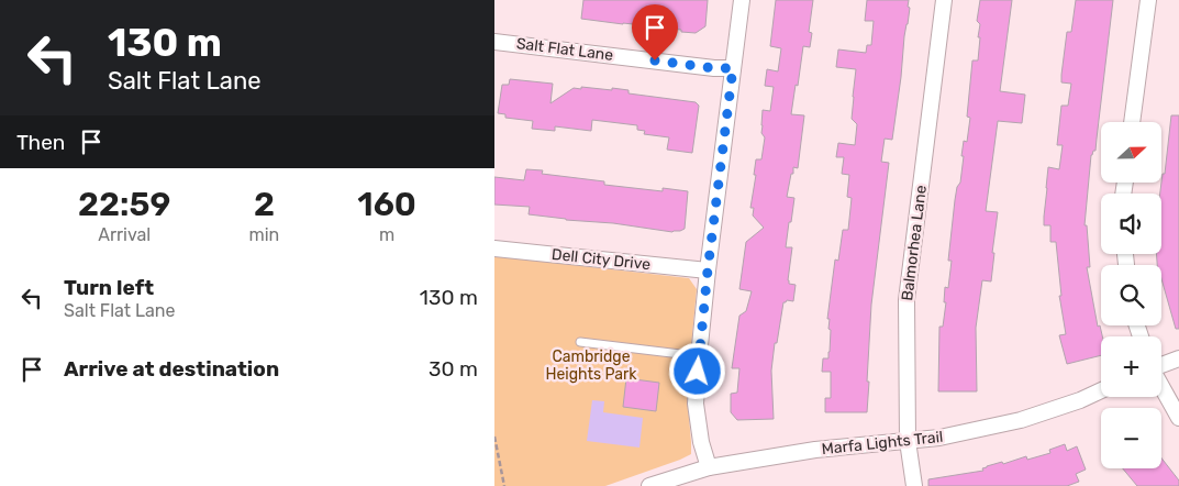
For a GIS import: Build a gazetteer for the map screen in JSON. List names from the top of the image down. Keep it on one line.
{"streets":{"street":["Salt Flat Lane","Balmorhea Lane","Dell City Drive","Marfa Lights Trail"]},"crossings":[["Balmorhea Lane","Marfa Lights Trail"]],"parks":["Cambridge Heights Park"],"north":"right","page":{"turn":["130 m","Salt Flat Lane"],"then":"Then","map_buttons":["+","−"],"eta":["22:59","Arrival","2","min","160","m"],"list":[{"name":"Turn left","note":"Salt Flat Lane","value":"130 m"},{"name":"Arrive at destination","value":"30 m"}]}}
